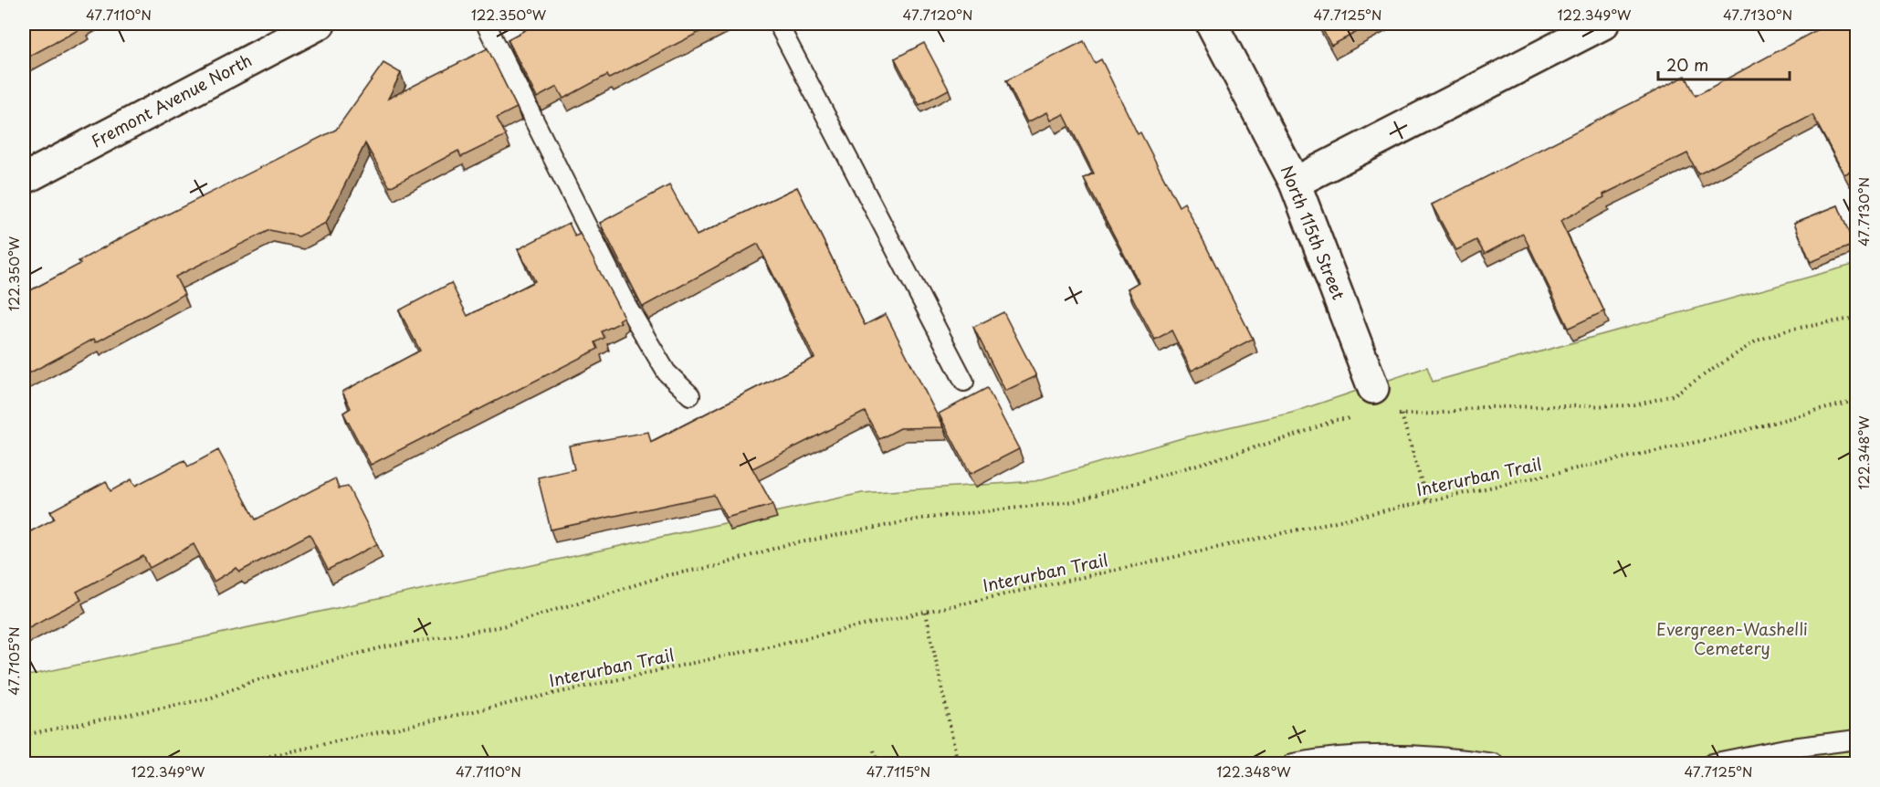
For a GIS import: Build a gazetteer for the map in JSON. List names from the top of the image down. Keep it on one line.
{"streets":{"street":["Fremont Avenue North","North 115th Street"],"path":["Interurban Trail"]},"parks":["Evergreen-Washelli Cemetery"],"scale_bar":"20 m","coordinates":["47.7110°N","122.350°W","47.7120°N","47.7125°N","122.349°W","47.7130°N","122.348°W","47.7105°N","47.7115°N"]}
